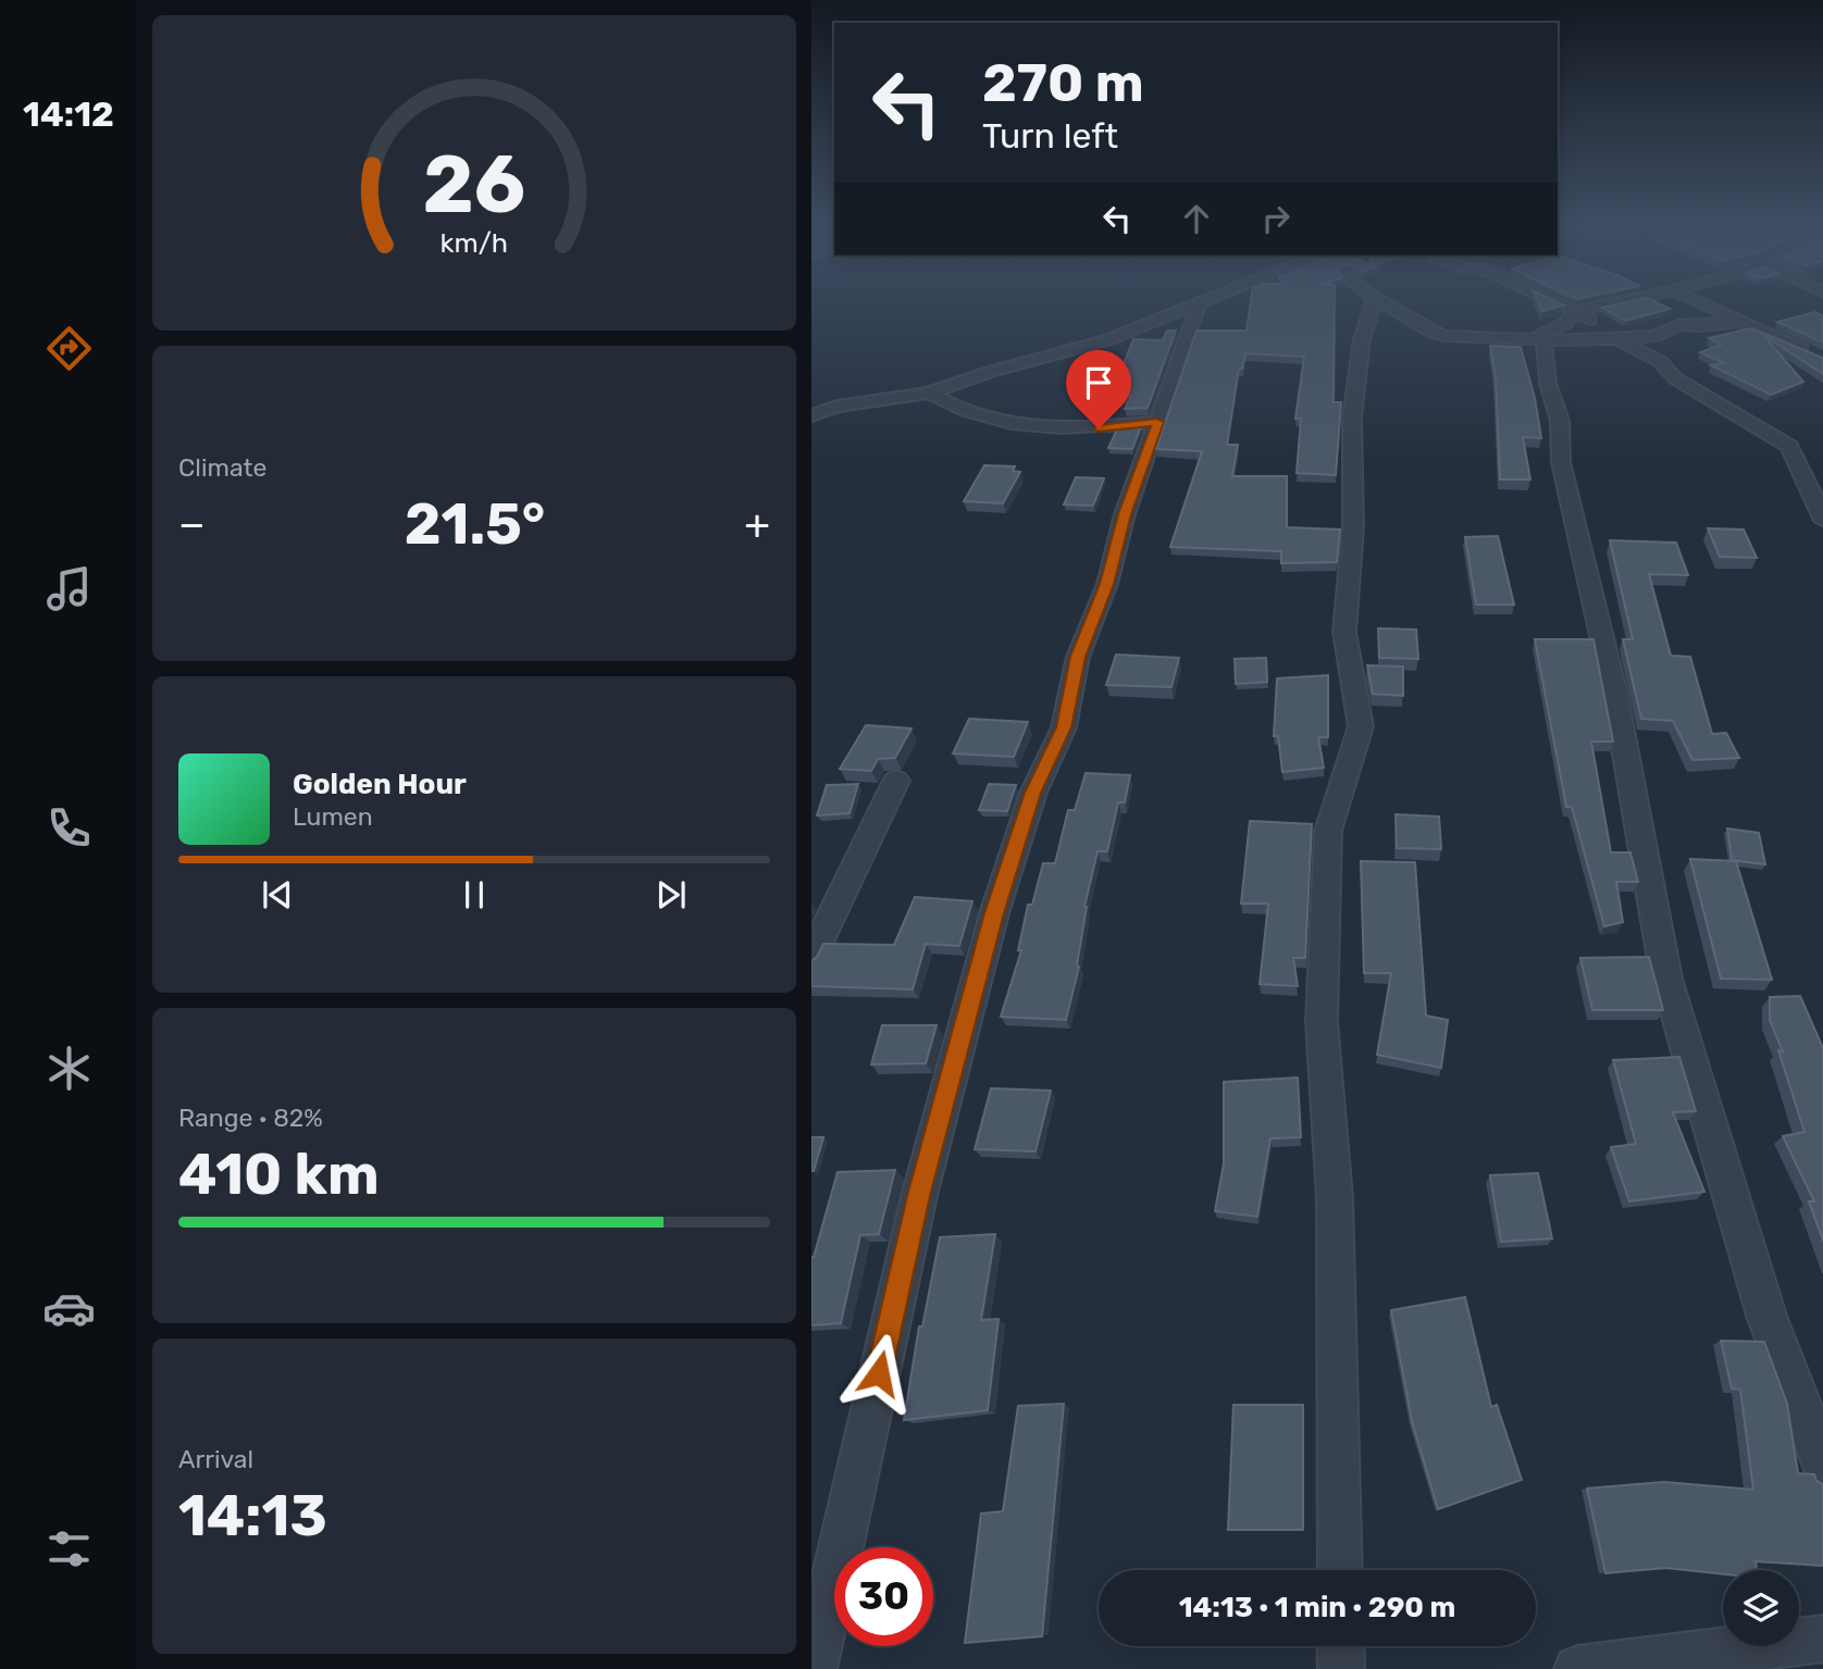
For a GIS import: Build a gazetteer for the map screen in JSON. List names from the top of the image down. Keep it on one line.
{"page":{"tabs":"14:12","turn":["270 m","Turn left"],"tile":["Climate",["Range · 82%","410 km"],["Arrival","14:13"]],"heat":["−","21.5°","+"],"song":["Golden Hour","Lumen"],"limit":"30","trip":"14:13 · 1 min · 290 m","gauge":["26","km/h"]}}
